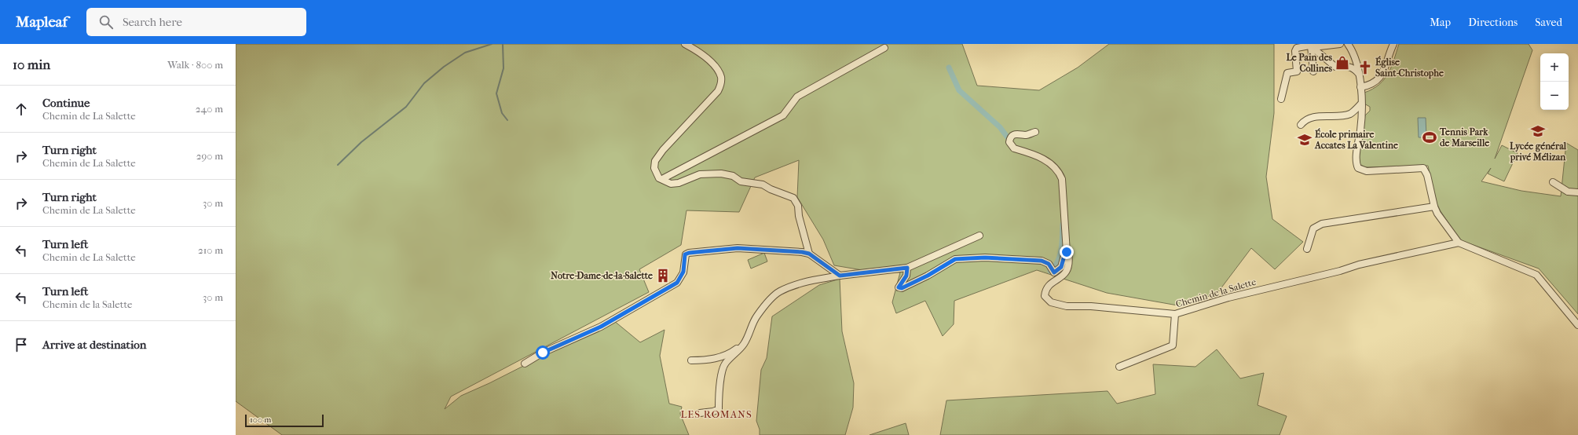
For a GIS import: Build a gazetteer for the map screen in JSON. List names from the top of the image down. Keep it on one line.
{"streets":{"street":["Chemin de la Salette"]},"districts":["LES ROMANS"],"places":{"shop":["Le Pain des Collines"],"church":["Église Saint-Christophe"],"school or university":["Lycée général privé Mélizan","École primaire Accates La Valentine"],"sports":["Tennis Park de Marseille"],"building":["Notre-Dame-de-la-Salette"]},"scale_bar":"100 m","page":{"header":"Mapleaf","search":"Search here","nav":["Map","Directions","Saved"],"heading":["10 min","Walk · 800 m"],"map_buttons":["+","−"],"list":[["Continue","Chemin de La Salette","240 m"],["Turn right","Chemin de La Salette","290 m"],["Turn right","Chemin de La Salette","30 m"],["Turn left","Chemin de La Salette","210 m"],["Turn left","Chemin de la Salette","30 m"],"Arrive at destination"],"scale":"100 m"}}
